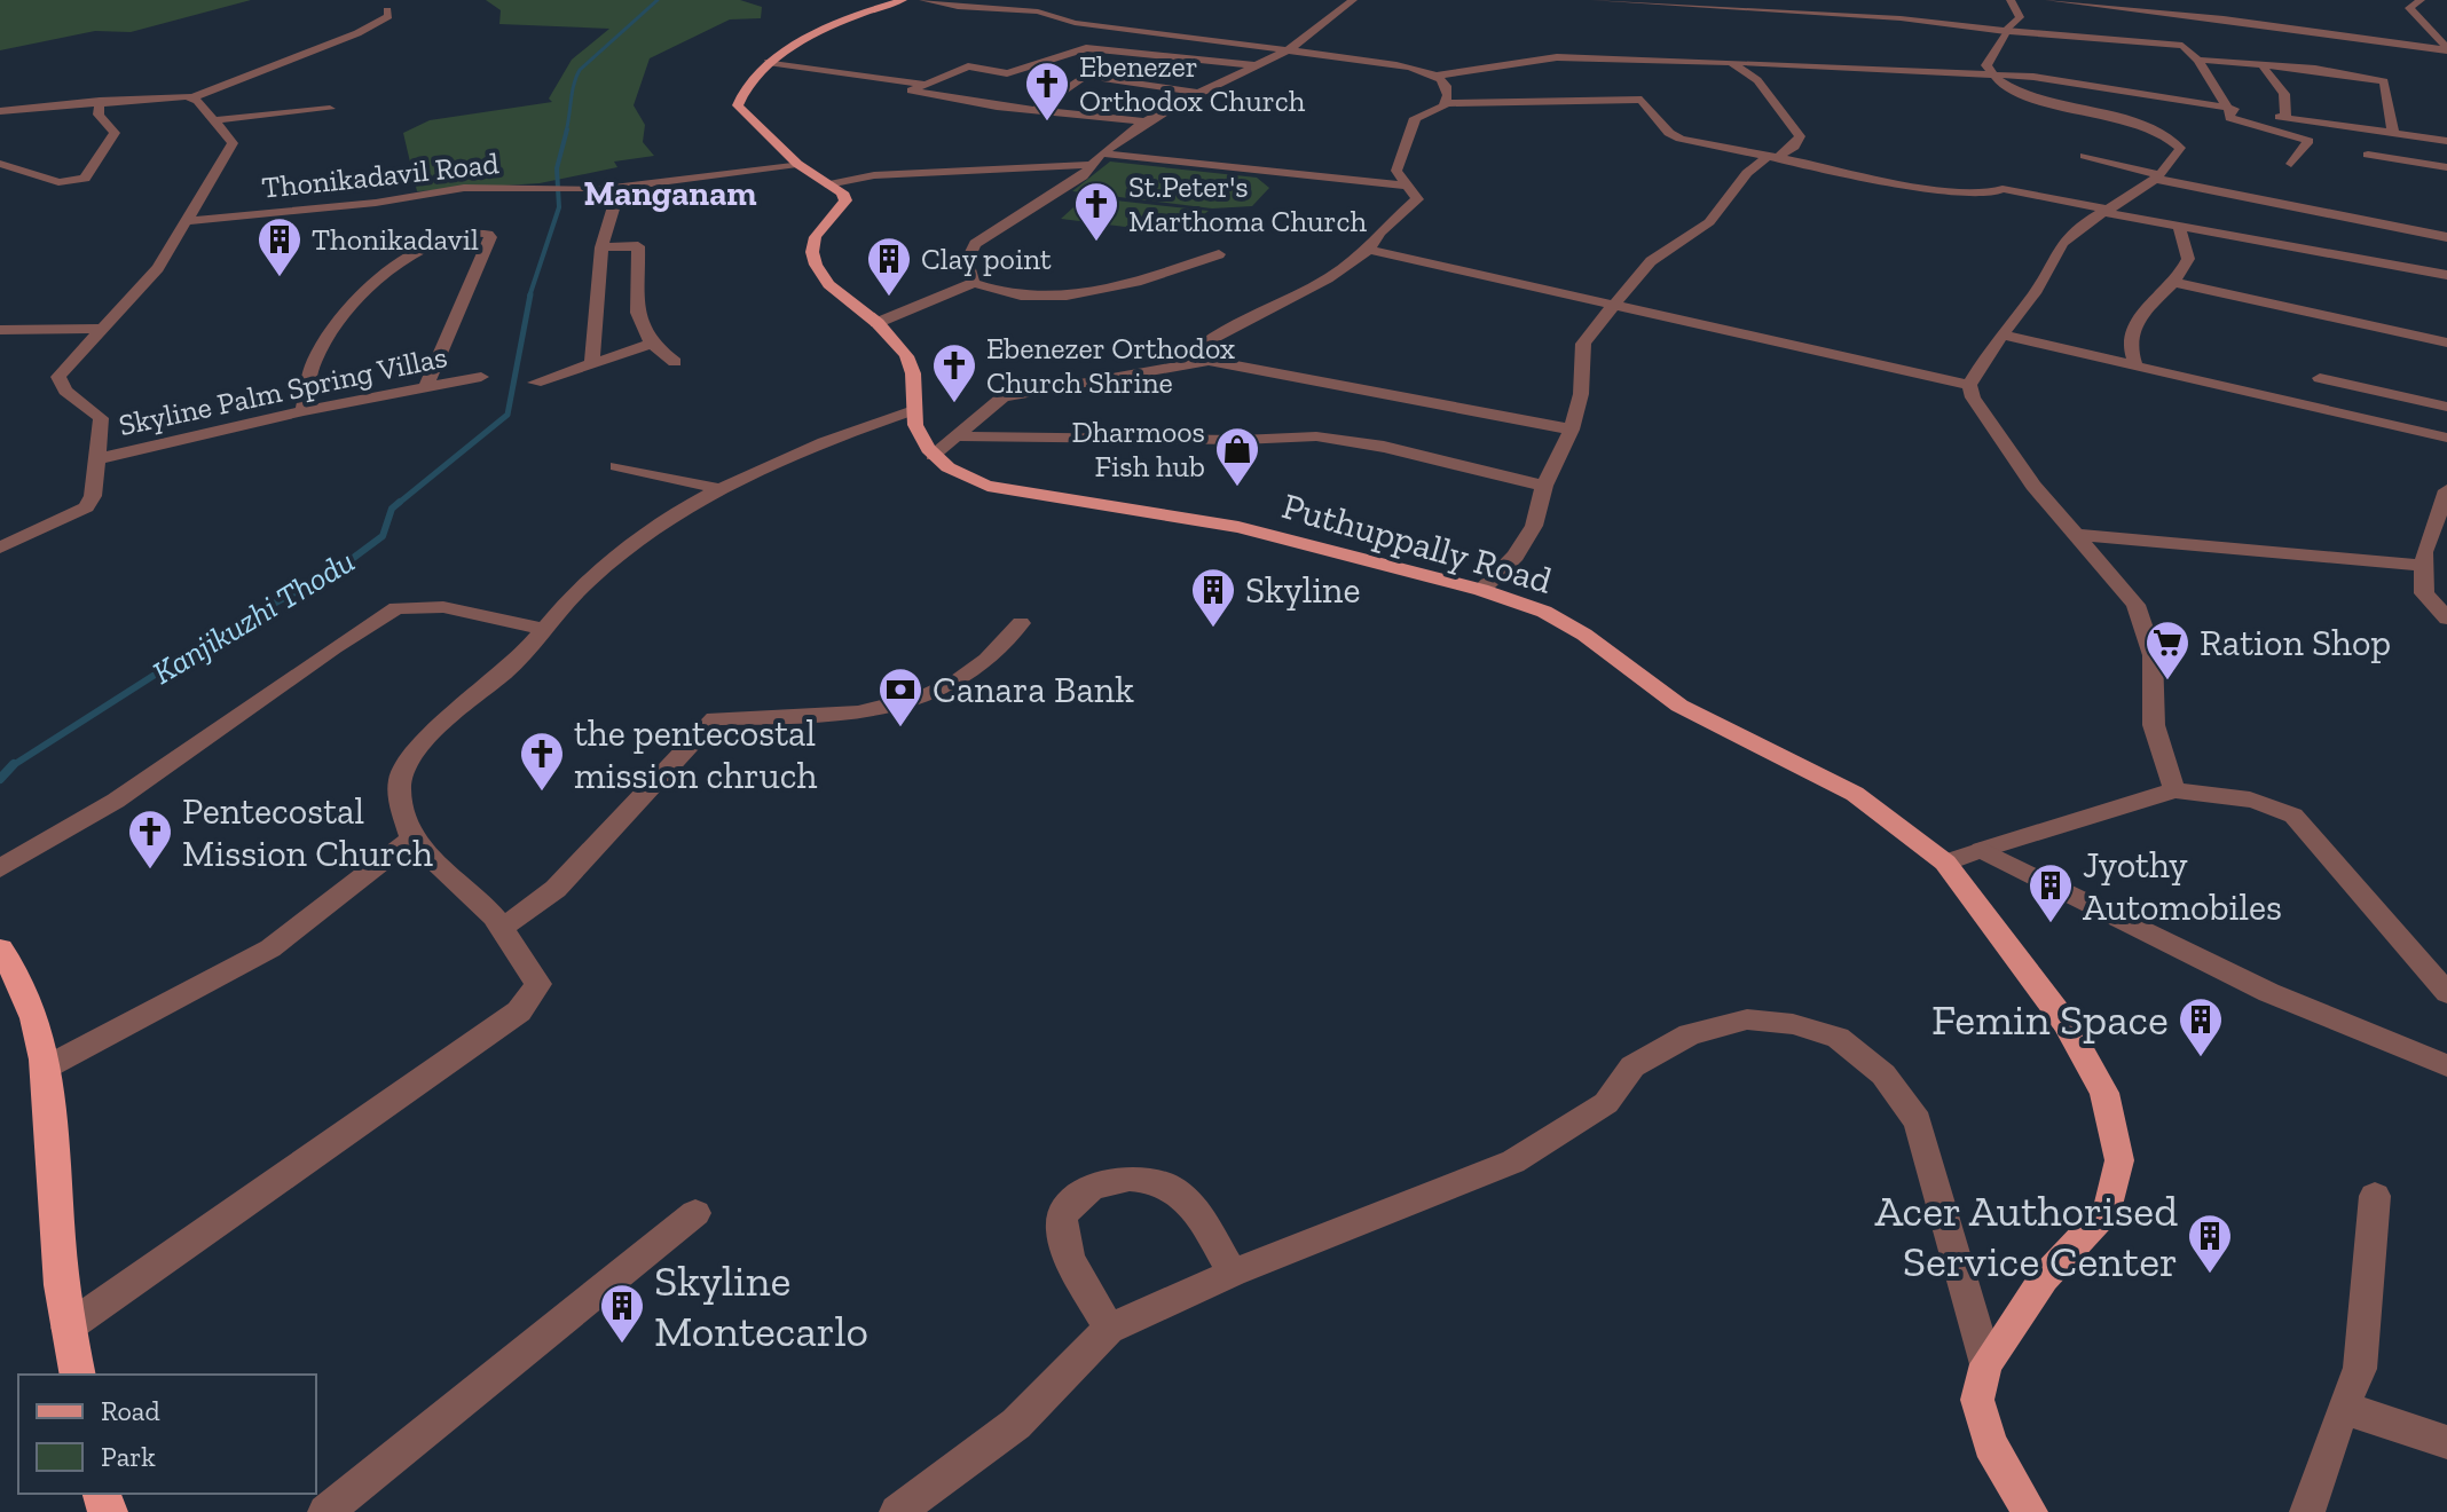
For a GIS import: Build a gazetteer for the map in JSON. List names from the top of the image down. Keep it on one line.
{"streets":{"main road":["Puthuppally Road"],"street":["Thonikadavil Road","Skyline Palm Spring Villas"]},"districts":["Manganam"],"water":["Kanjikuzhi Thodu"],"places":{"church":["Ebenezer Orthodox Church","St.Peter's Marthoma Church","Ebenezer Orthodox Church Shrine","the pentecostal mission chruch","Pentecostal Mission Church"],"building":["Thonikadavil","Clay point","Skyline","Jyothy Automobiles","Femin Space","Acer Authorised Service Center","Skyline Montecarlo"],"shop":["Dharmoos Fish hub"],"supermarket":["Ration Shop"],"bank":["Canara Bank"]},"legend":["Road","Park"]}
